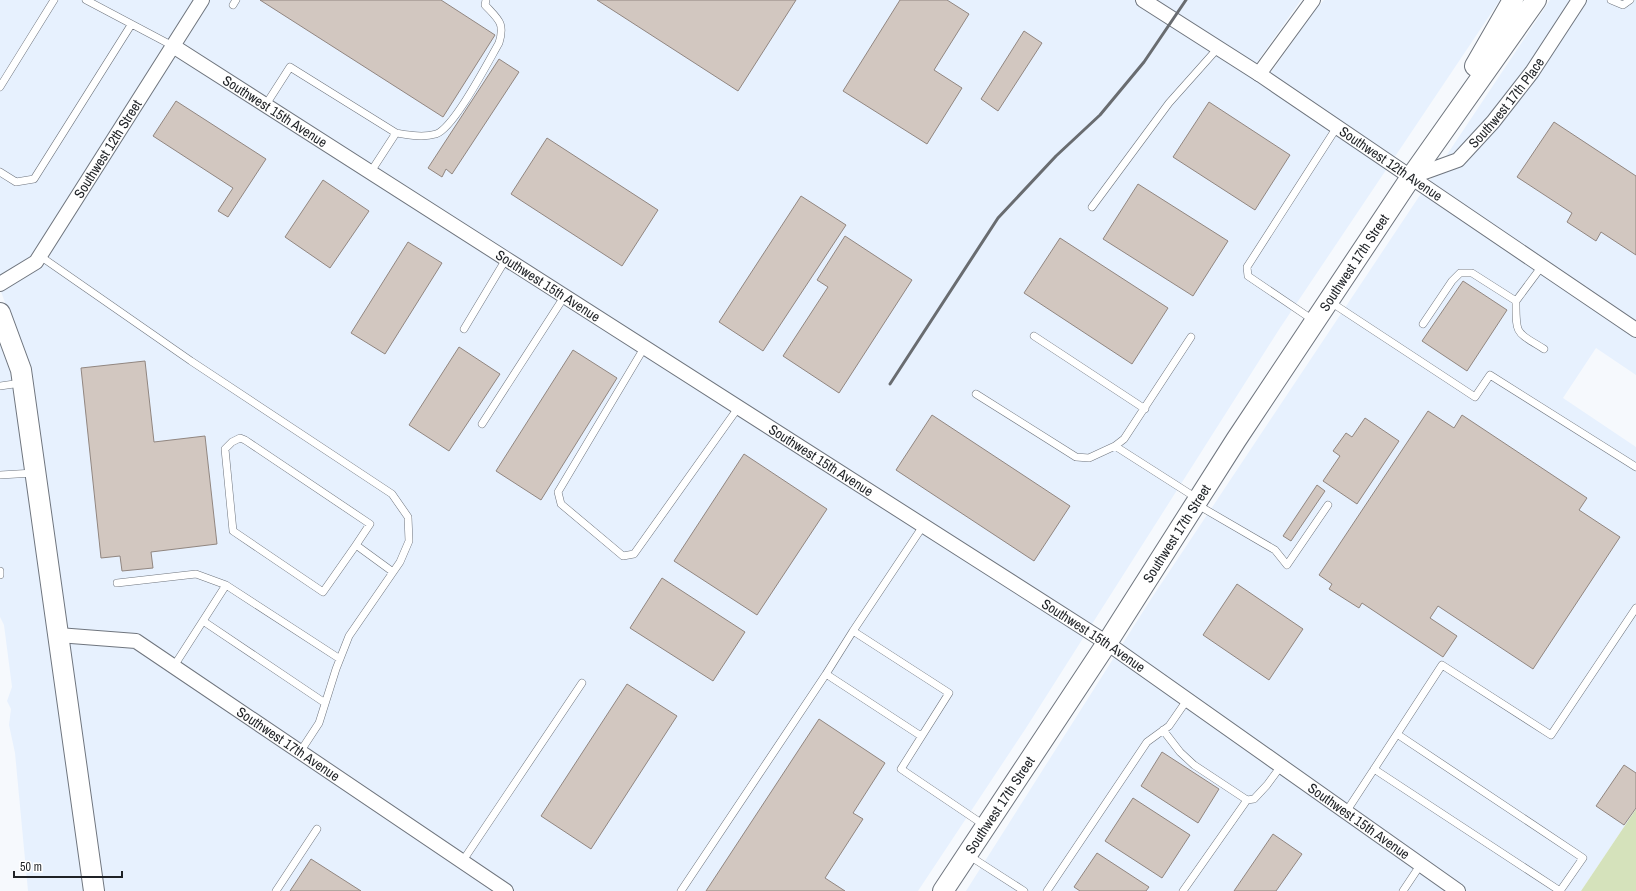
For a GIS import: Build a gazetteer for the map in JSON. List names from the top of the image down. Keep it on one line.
{"streets":{"main road":["Southwest 17th Street"],"street":["Southwest 17th Place","Southwest 15th Avenue","Southwest 12th Street","Southwest 12th Avenue","Southwest 17th Avenue"]},"crossings":[["Southwest 17th Place","Southwest 12th Avenue"],["Southwest 17th Place","Southwest 17th Street"],["Southwest 15th Avenue","Southwest 12th Street"],["Southwest 15th Avenue","Southwest 17th Street"],["Southwest 12th Avenue","Southwest 17th Street"]],"scale_bar":"50 m"}
